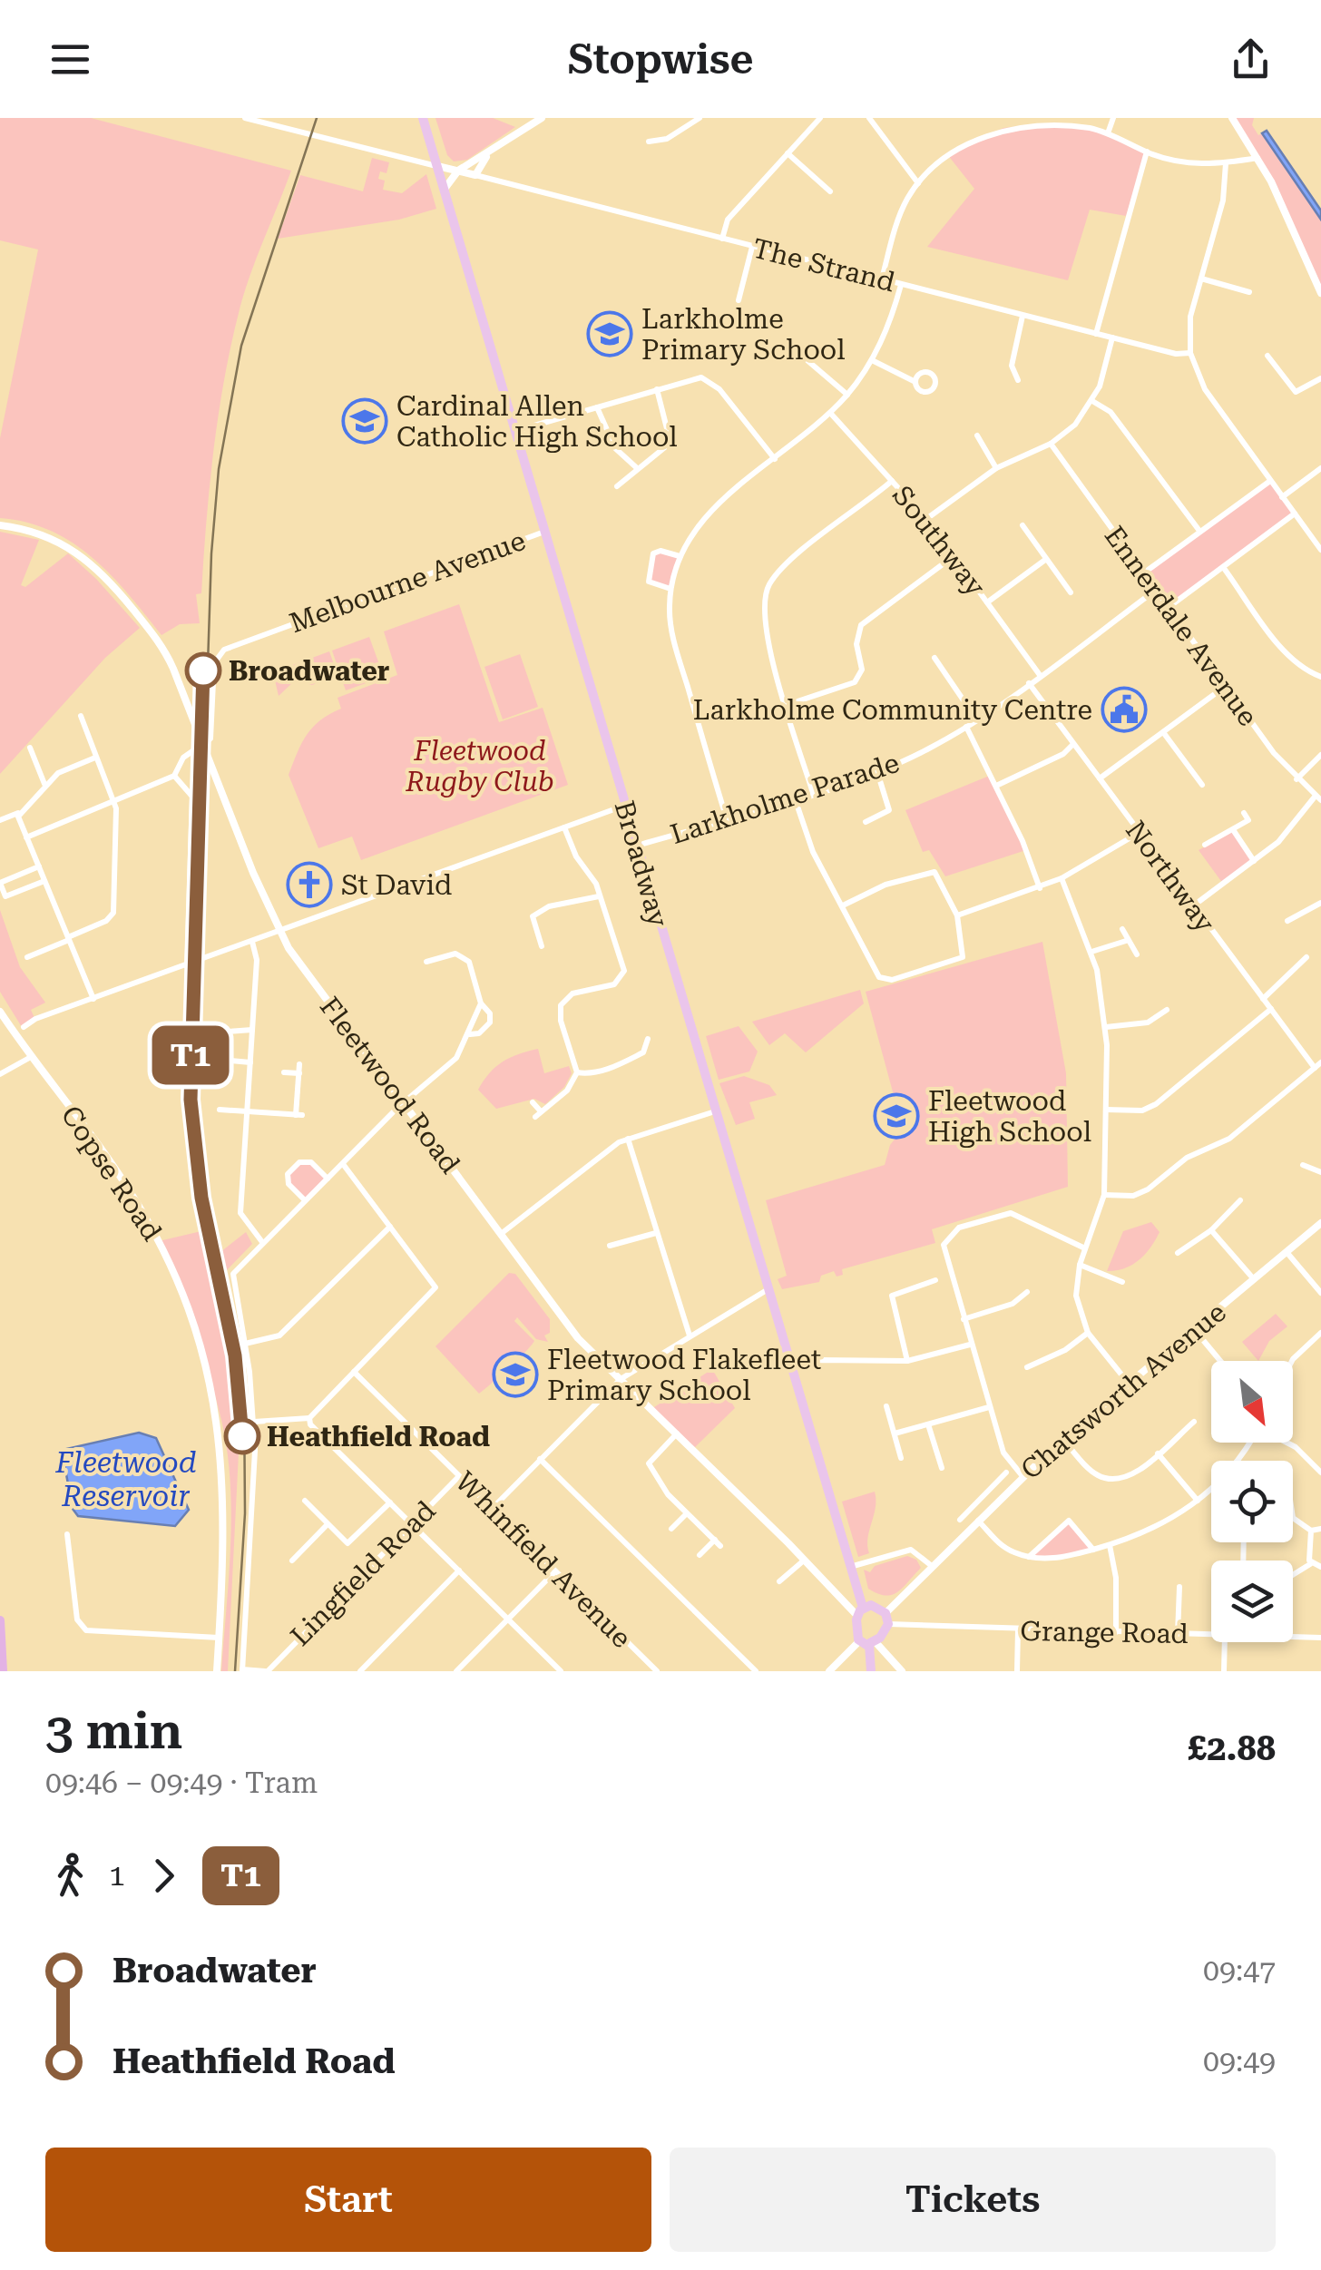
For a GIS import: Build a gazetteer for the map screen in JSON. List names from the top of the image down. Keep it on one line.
{"streets":{"main road":["Broadway"],"street":["The Strand","Southway","Melbourne Avenue","Ennerdale Avenue","Larkholme Parade","Northway","Fleetwood Road","Copse Road","Chatsworth Avenue","Whinfield Avenue","Lingfield Road","Grange Road"]},"crossings":[["The Strand","Broadway"],["Southway","Larkholme Parade"],["Melbourne Avenue","Broadway"],["Melbourne Avenue","Fleetwood Road"],["Ennerdale Avenue","Larkholme Parade"],["Larkholme Parade","Broadway"],["Larkholme Parade","Northway"],["Broadway","Fleetwood Road"],["Whinfield Avenue","Lingfield Road"]],"water":["Fleetwood Reservoir"],"parks":["Fleetwood Rugby Club"],"places":{"school or university":["Larkholme Primary School","Cardinal Allen Catholic High School","Fleetwood High School","Fleetwood Flakefleet Primary School"],"other":["Broadwater","Heathfield Road"],"public building":["Larkholme Community Centre"],"church":["St David"]},"lines":["tram line T1"],"north":"bottom right","page":{"header":"Stopwise","on_map":"T1","heading":["3 min","09:46 – 09:49 · Tram","£2.88"],"legs":["1","T1"],"list":[{"name":"Broadwater","value":"09:47"},{"name":"Heathfield Road","value":"09:49"}],"buttons":["Start","Tickets"]}}
